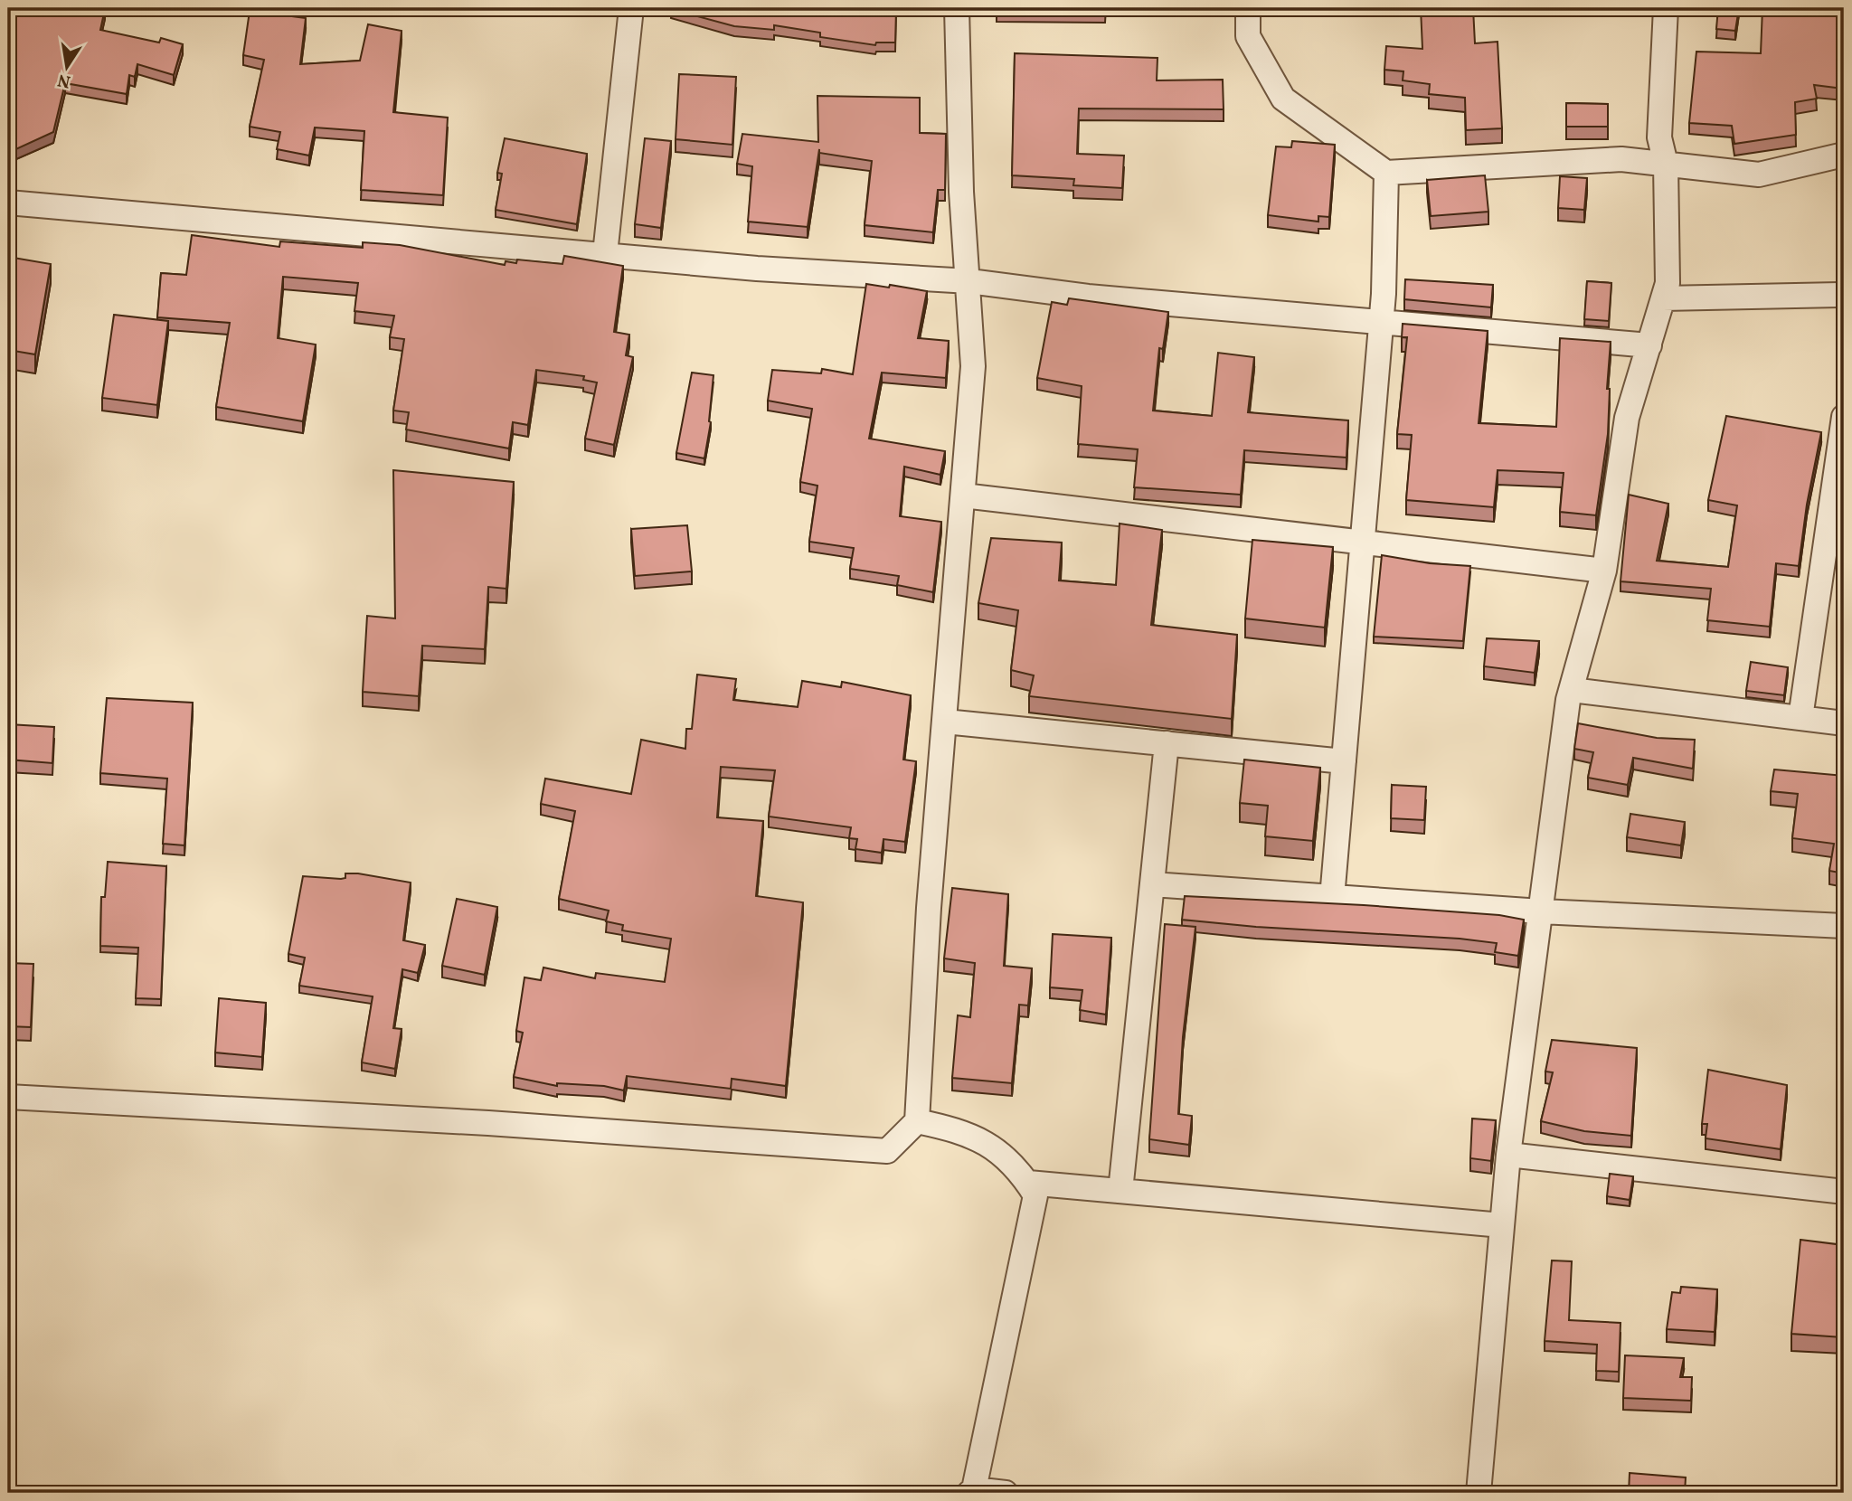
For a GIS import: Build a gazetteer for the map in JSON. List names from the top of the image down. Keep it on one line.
{"north":"bottom"}
